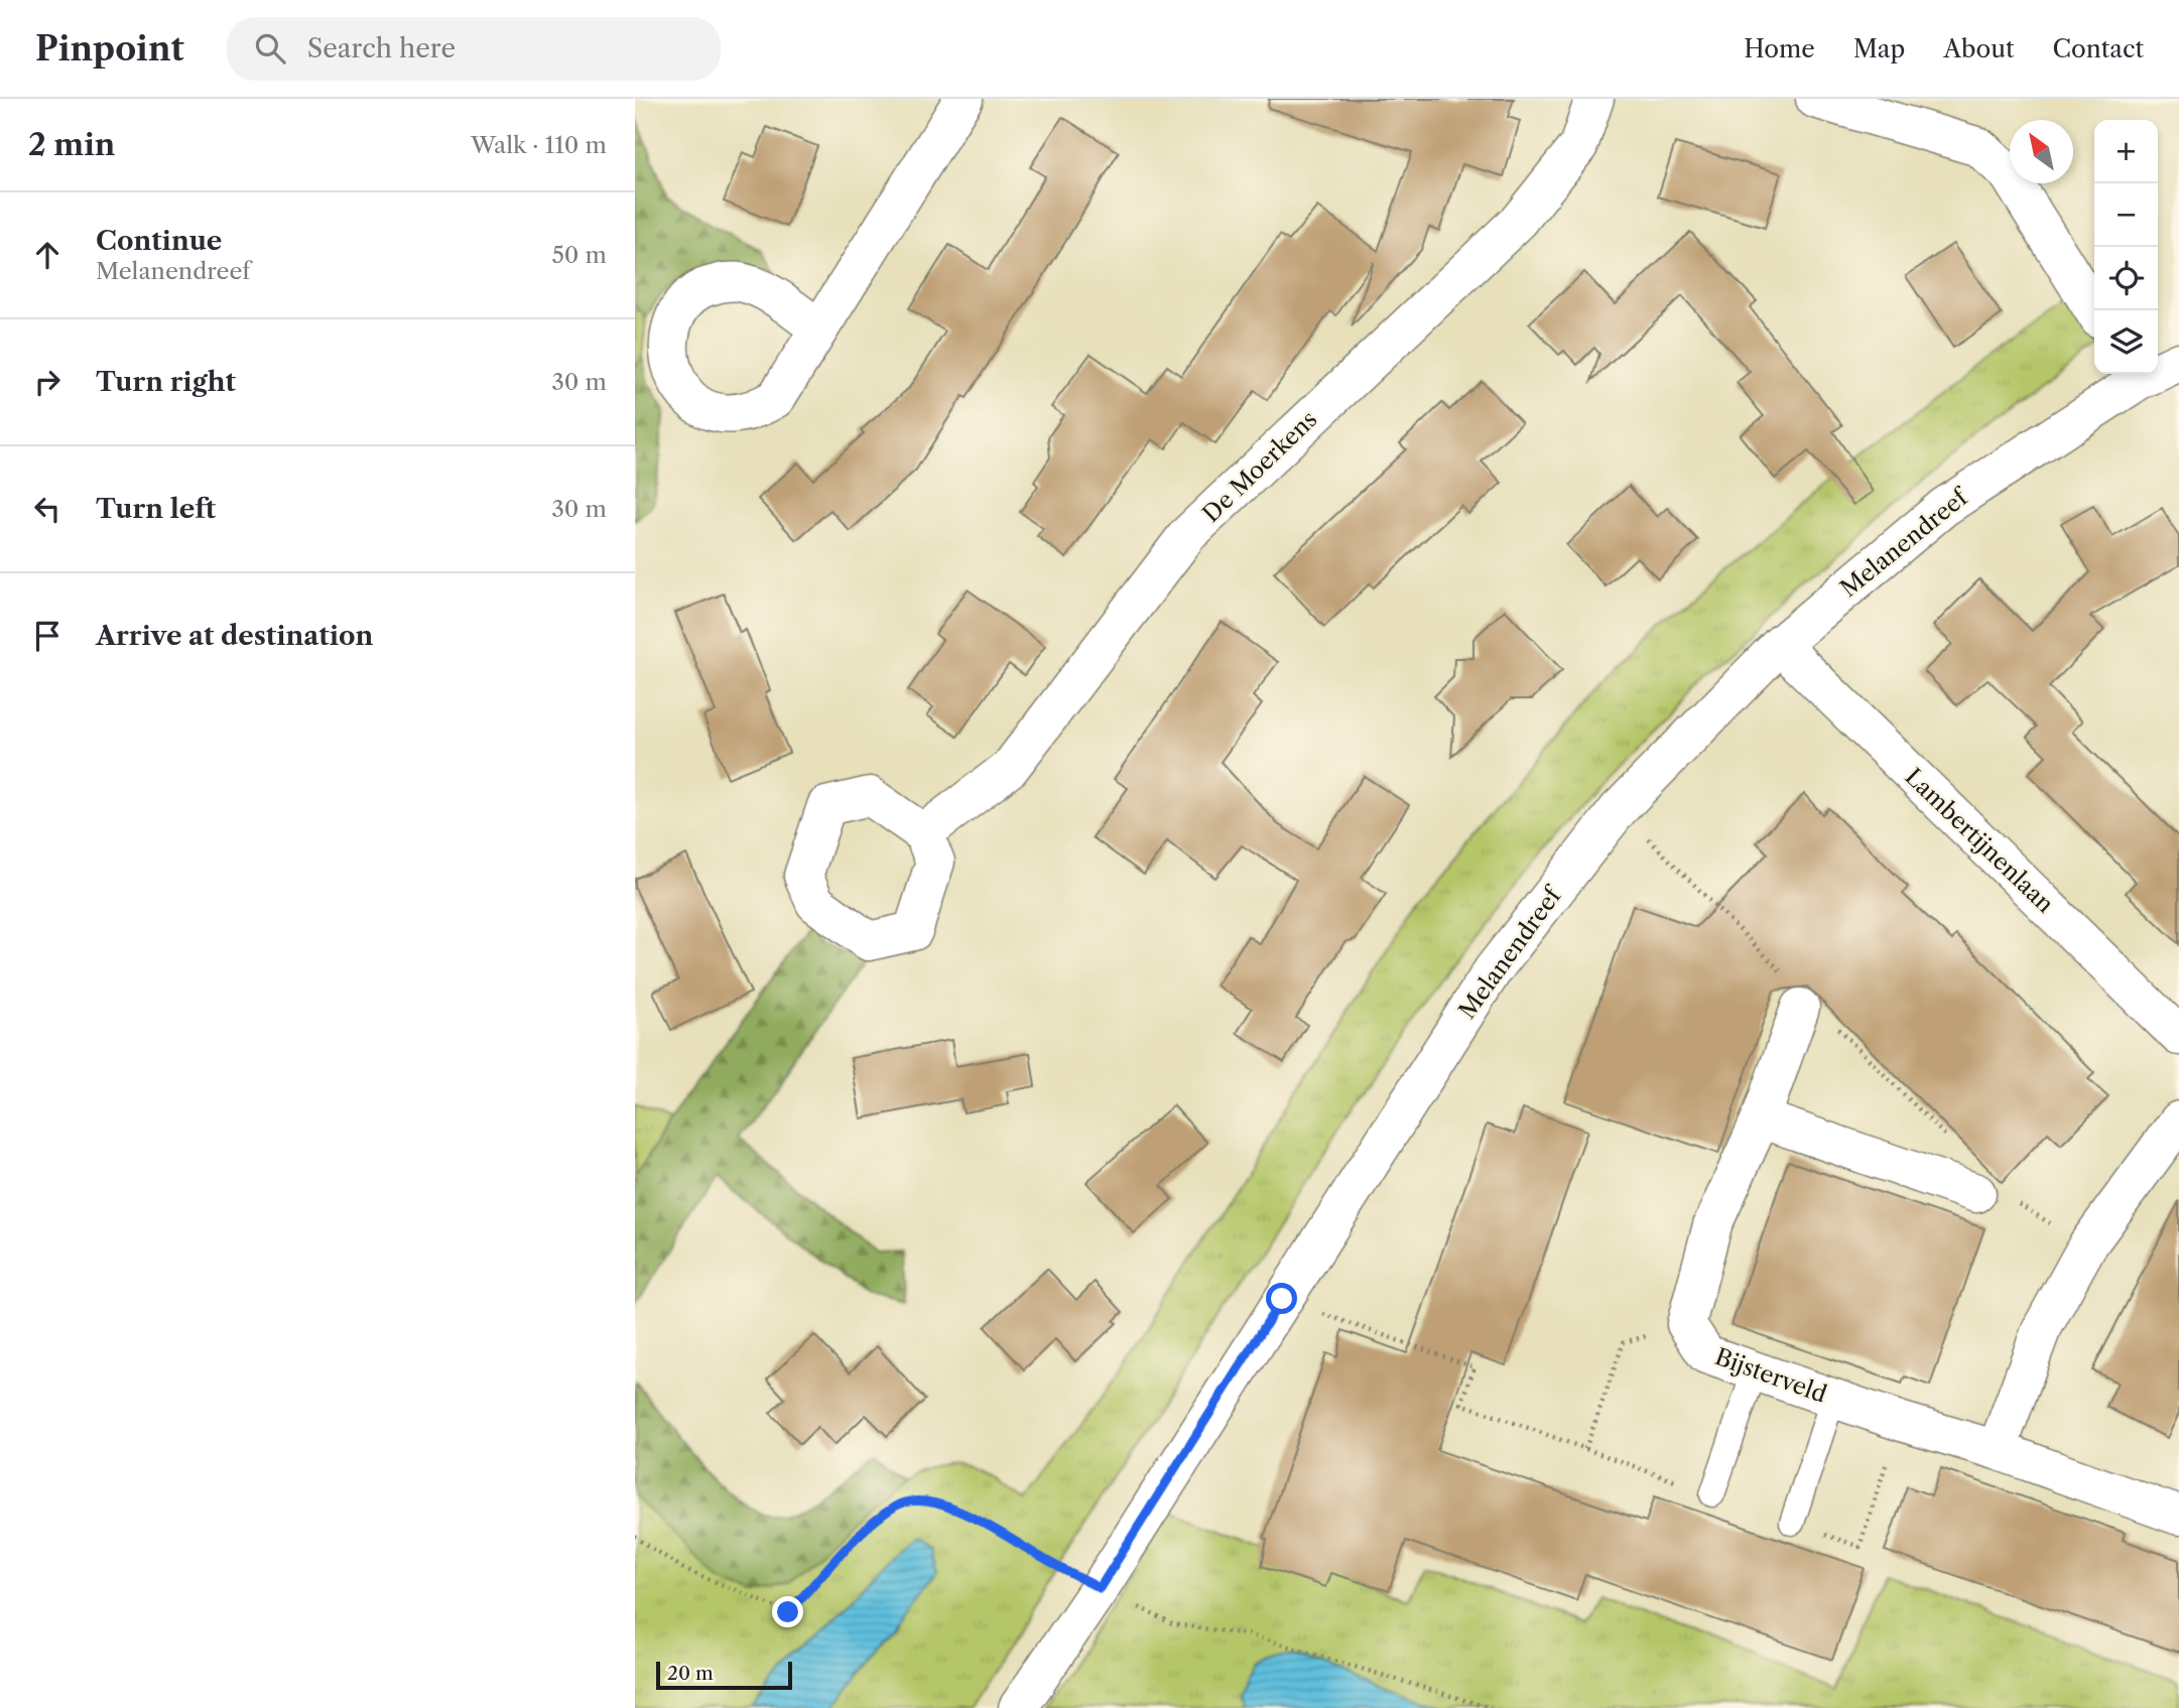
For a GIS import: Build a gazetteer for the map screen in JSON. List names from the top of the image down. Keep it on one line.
{"streets":{"street":["De Moerkens","Melanendreef","Lambertijnenlaan","Bijsterveld"]},"crossings":[["Melanendreef","Lambertijnenlaan"]],"scale_bar":"20 m","north":"top left","page":{"header":"Pinpoint","search":"Search here","nav":["Home","Map","About","Contact"],"heading":["2 min","Walk · 110 m"],"map_buttons":["+","−"],"list":[["Continue","Melanendreef","50 m"],["Turn right","30 m"],["Turn left","30 m"],"Arrive at destination"],"scale":"20 m"}}
